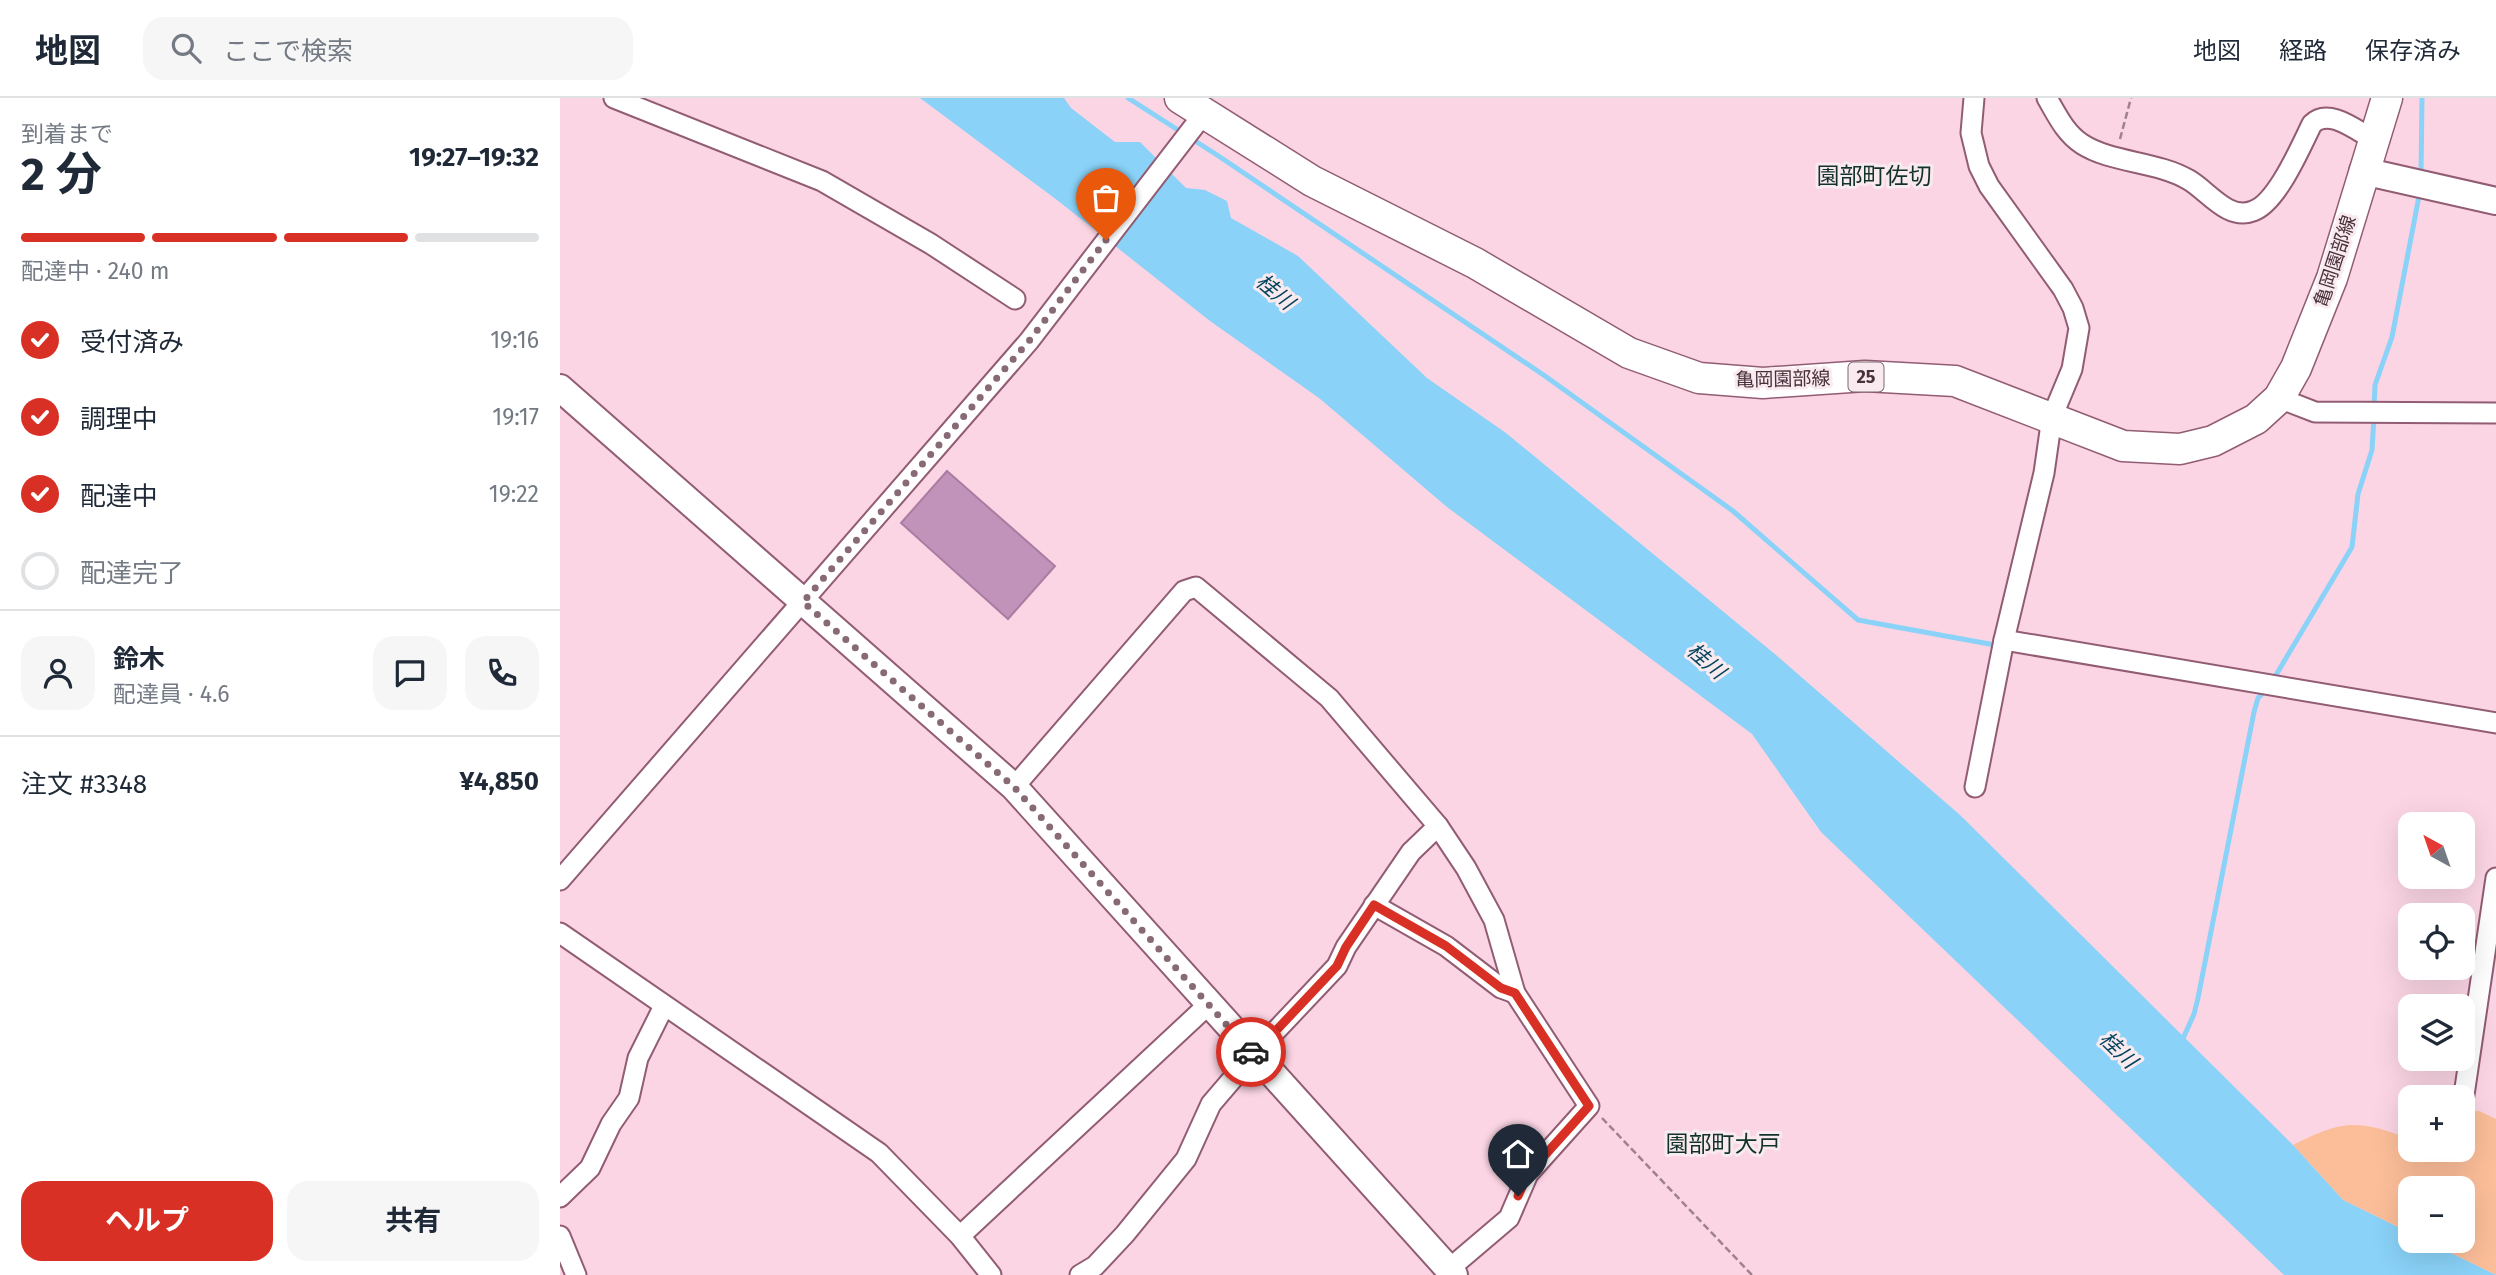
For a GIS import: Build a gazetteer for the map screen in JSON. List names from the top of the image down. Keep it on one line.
{"streets":{"main road":["亀岡園部線","25"]},"districts":["園部町佐切","園部町大戸"],"water":["桂川"],"north":"top left","page":{"header":"地図","search":"ここで検索","nav":["地図","経路","保存済み"],"heading":["2 分","到着まで","19:27–19:32"],"panel":["鈴木","配達員 · 4.6","注文 #3348","¥4,850"],"bar":"配達中 · 240 m","list":[["受付済み","19:16"],["調理中","19:17"],["配達中","19:22"],"配達完了"],"map_buttons":["+","−"],"buttons":["ヘルプ","共有"]}}
